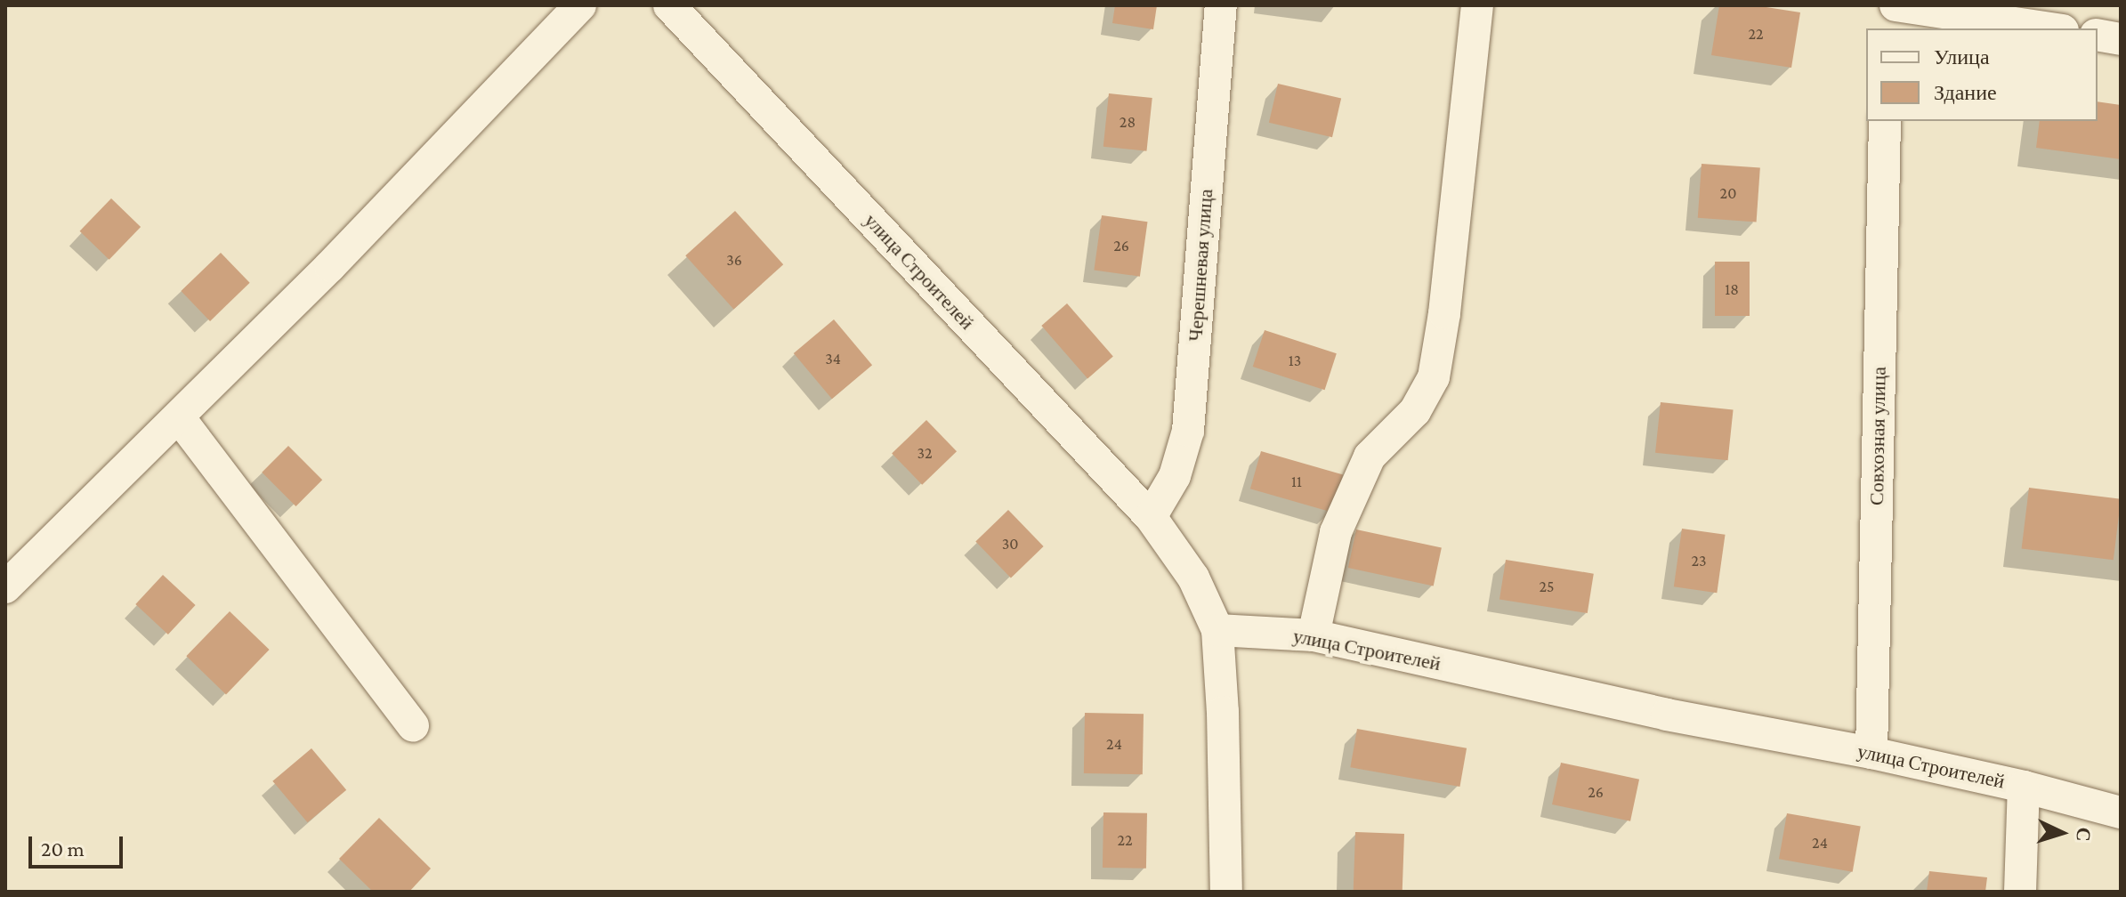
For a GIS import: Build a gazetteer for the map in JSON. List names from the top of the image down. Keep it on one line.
{"streets":{"street":["Черешневая улица","улица Строителей","Совхозная улица"]},"crossings":[["Черешневая улица","улица Строителей"],["улица Строителей","Совхозная улица"]],"house_numbers":["22","28","20","26","36","18","34","13","32","11","30","23","25","24","26","22","24"],"legend":["Улица","Здание"],"scale_bar":"20 m","north":"right"}
